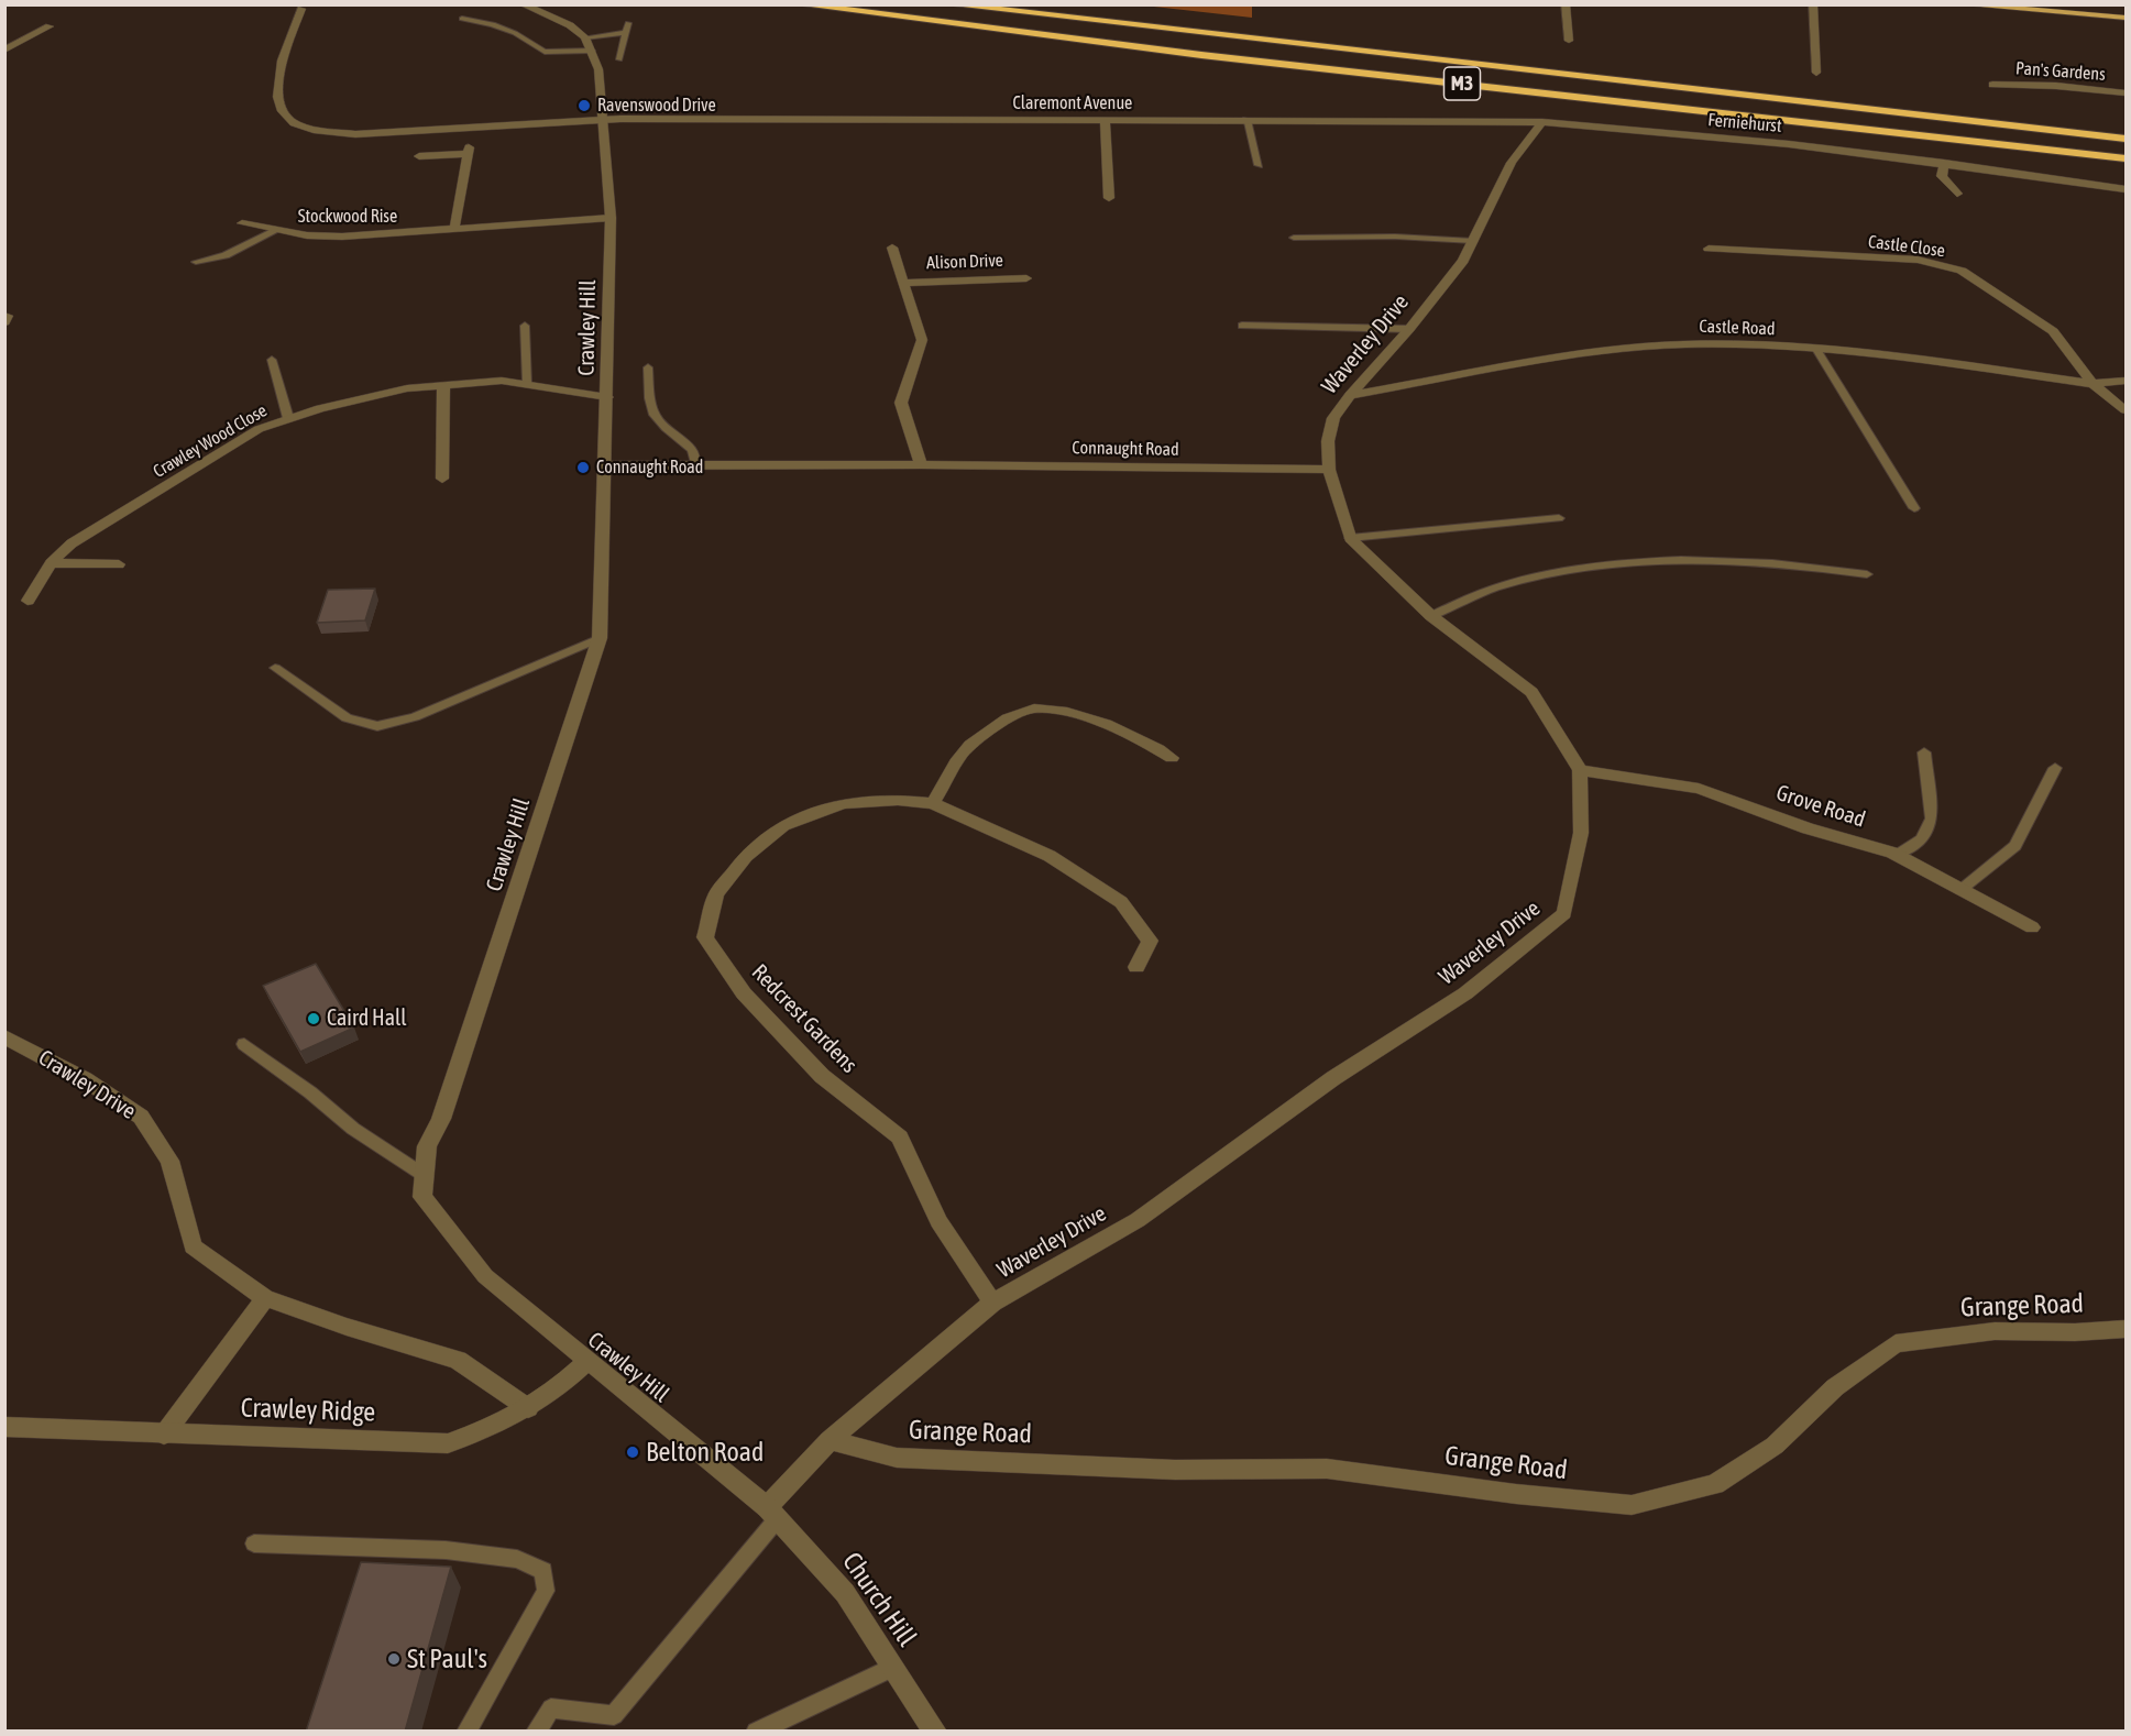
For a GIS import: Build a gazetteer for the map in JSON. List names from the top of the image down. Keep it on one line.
{"streets":{"highway":["M3"],"street":["Pan's Gardens","Claremont Avenue","Ferniehurst","Stockwood Rise","Castle Close","Alison Drive","Crawley Hill","Castle Road","Waverley Drive","Crawley Wood Close","Connaught Road","Grove Road","Redcrest Gardens","Crawley Drive","Grange Road","Crawley Ridge","Church Hill"]},"crossings":[["Claremont Avenue","Ferniehurst"],["Claremont Avenue","Crawley Hill"],["Claremont Avenue","Waverley Drive"],["Ferniehurst","Waverley Drive"],["Stockwood Rise","Crawley Hill"],["Castle Close","Castle Road"],["Alison Drive","Connaught Road"],["Crawley Hill","Waverley Drive"],["Crawley Hill","Crawley Wood Close"],["Crawley Hill","Connaught Road"],["Crawley Hill","Crawley Ridge"],["Crawley Hill","Church Hill"],["Castle Road","Waverley Drive"],["Waverley Drive","Connaught Road"],["Waverley Drive","Grove Road"],["Waverley Drive","Redcrest Gardens"],["Waverley Drive","Grange Road"],["Waverley Drive","Church Hill"],["Crawley Drive","Crawley Ridge"]],"places":["Ravenswood Drive","Connaught Road","Caird Hall","Belton Road","St Paul's"]}
